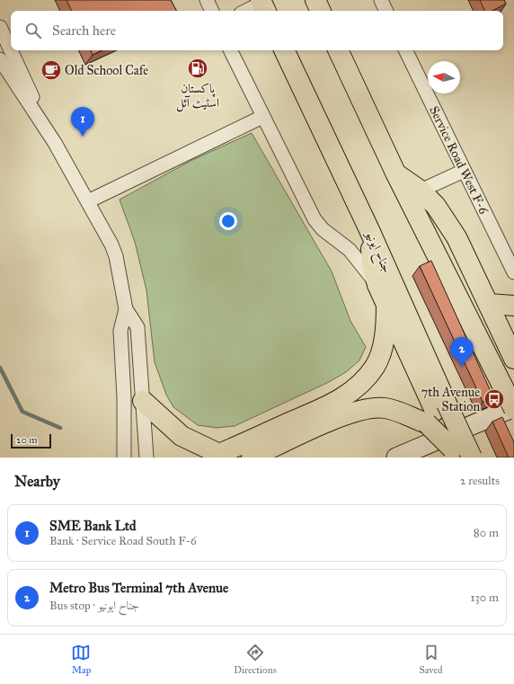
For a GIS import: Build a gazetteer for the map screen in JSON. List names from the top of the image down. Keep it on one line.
{"streets":{"main road":["جناح ایونیو"],"street":["Service Road West F-6"]},"places":{"fuel station":["پاکستان اسٹیٹ آئل"],"cafe":["Old School Cafe"],"bus stop":["7th Avenue Station"]},"scale_bar":"20 m","north":"left","page":{"search":"Search here","pins":["1","2"],"scale":"20 m","heading":["Nearby","2 results"],"list":[{"mark":"1","name":"SME Bank Ltd","note":"Bank · Service Road South F-6","value":"80 m"},{"mark":"2","name":"Metro Bus Terminal 7th Avenue","note":"Bus stop · جناح ایونیو","value":"130 m"}],"nav":["Map","Directions","Saved"]}}
